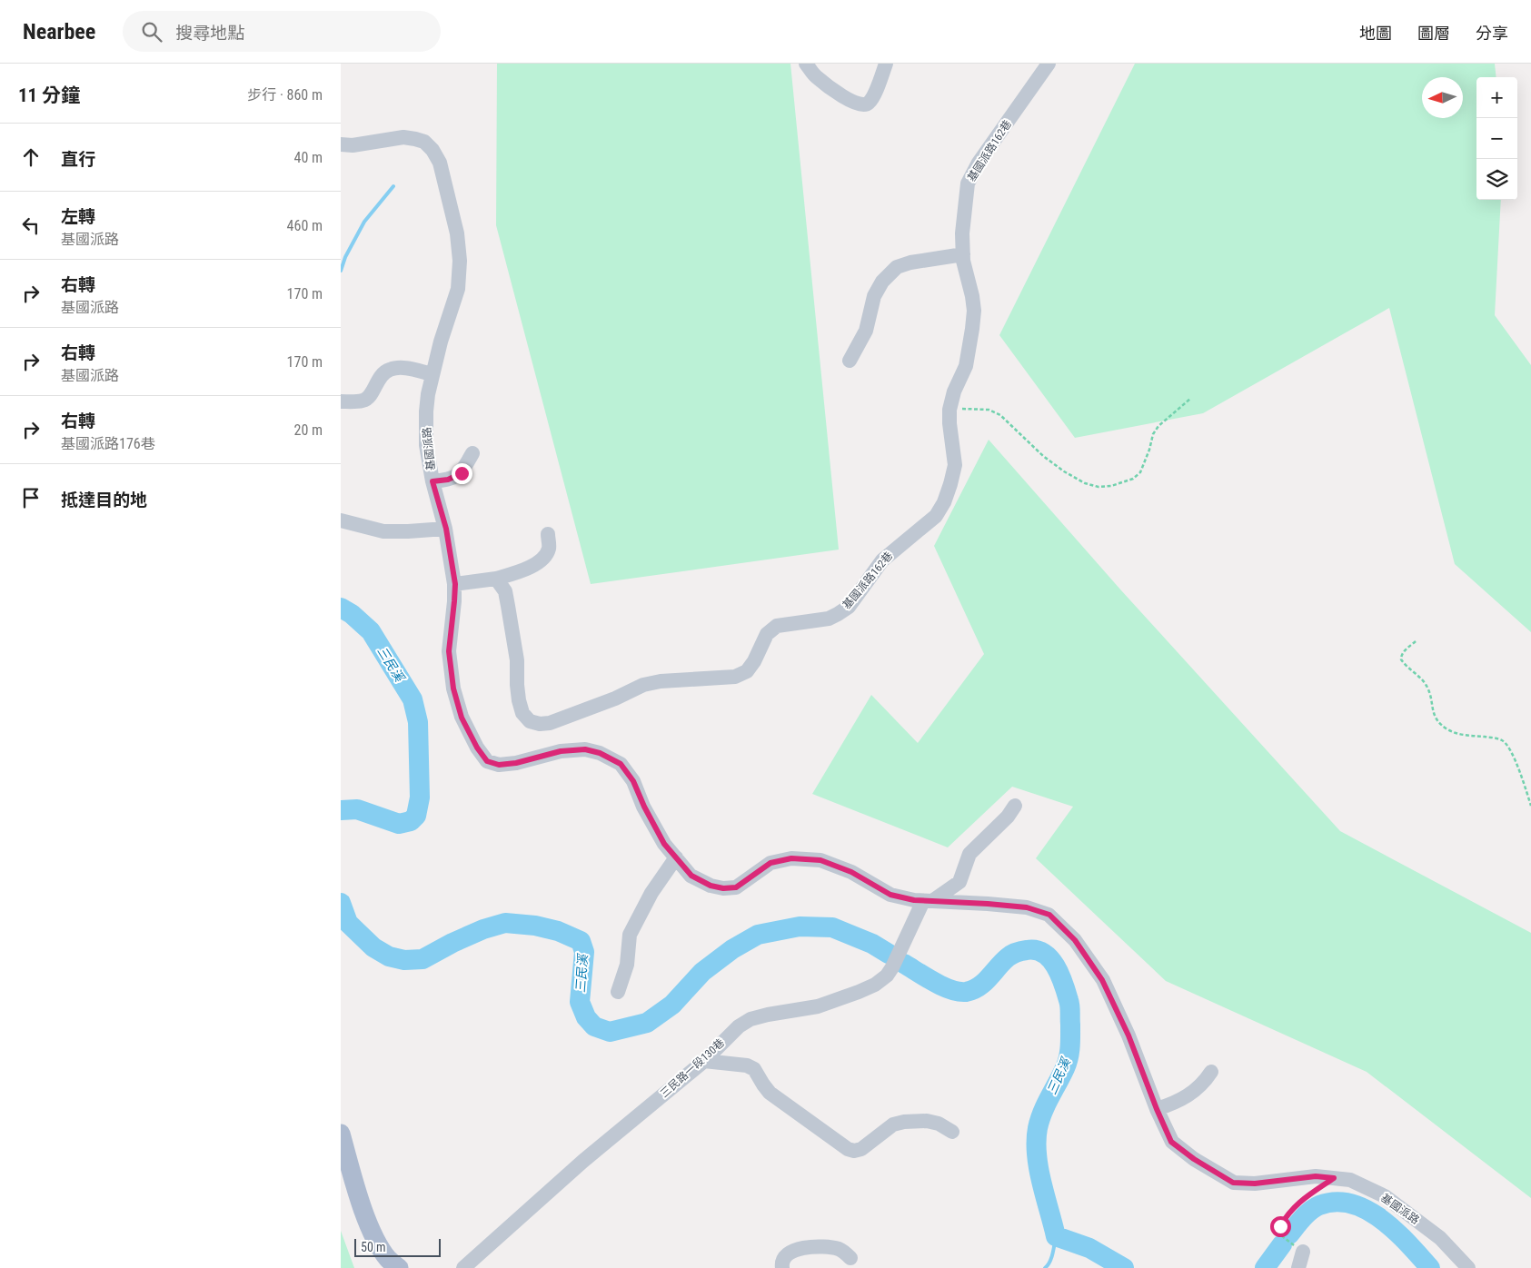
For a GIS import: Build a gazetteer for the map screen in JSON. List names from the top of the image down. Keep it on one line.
{"streets":{"street":["基國派路162巷","基國派路","三民路一段130巷"]},"crossings":[["基國派路","三民路一段130巷"]],"water":["三民溪"],"scale_bar":"50 m","north":"left","page":{"header":"Nearbee","search":"搜尋地點","nav":["地圖","圖層","分享"],"heading":["11 分鐘","步行 · 860 m"],"map_buttons":["+","−"],"list":[["直行","40 m"],["左轉","基國派路","460 m"],["右轉","基國派路","170 m"],["右轉","基國派路","170 m"],["右轉","基國派路176巷","20 m"],"抵達目的地"],"scale":"50 m"}}
